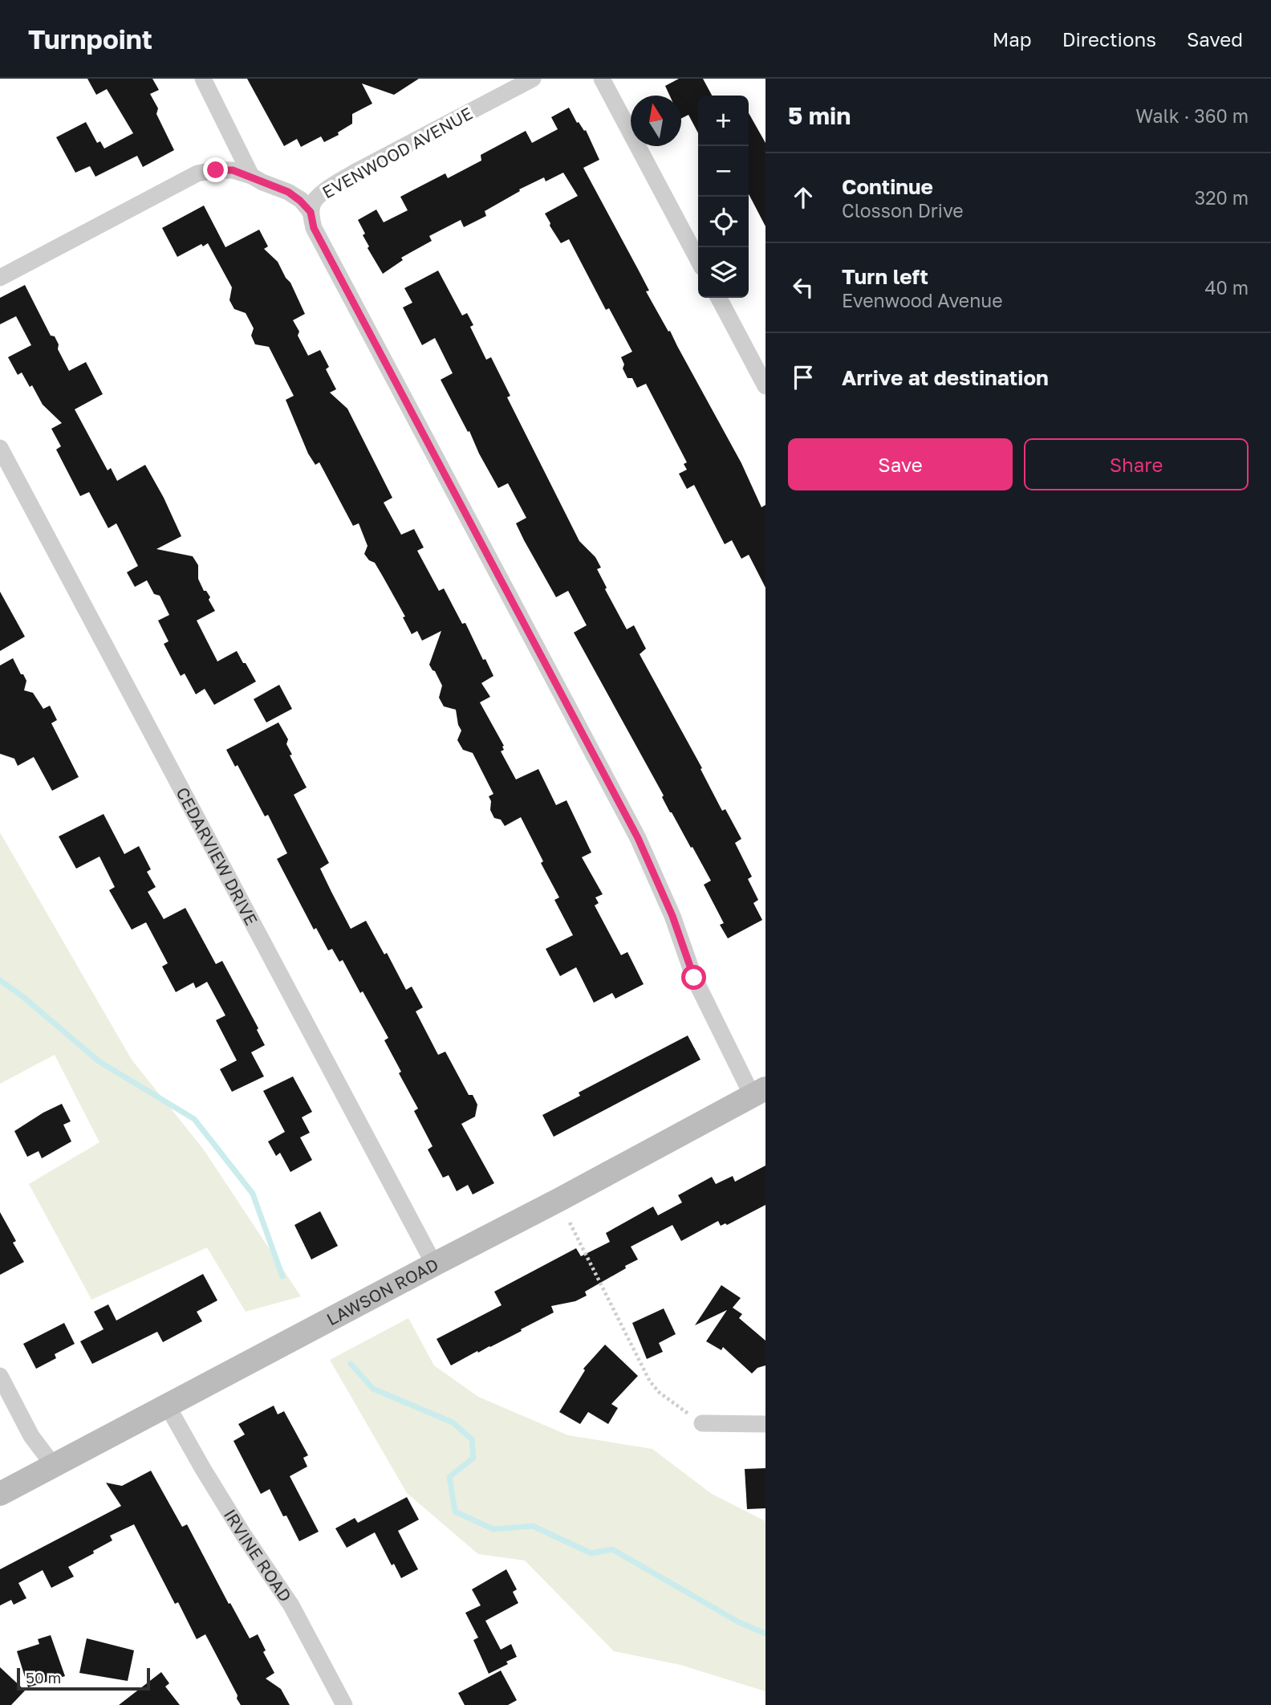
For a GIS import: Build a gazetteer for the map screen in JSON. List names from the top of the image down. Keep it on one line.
{"streets":{"street":["EVENWOOD AVENUE","CEDARVIEW DRIVE","LAWSON ROAD","IRVINE ROAD"]},"crossings":[["CEDARVIEW DRIVE","LAWSON ROAD"],["LAWSON ROAD","IRVINE ROAD"]],"scale_bar":"50 m","north":"top","page":{"header":"Turnpoint","nav":["Map","Directions","Saved"],"heading":["5 min","Walk · 360 m"],"map_buttons":["+","−"],"list":[["Continue","Closson Drive","320 m"],["Turn left","Evenwood Avenue","40 m"],"Arrive at destination"],"buttons":["Save","Share"],"scale":"50 m"}}
